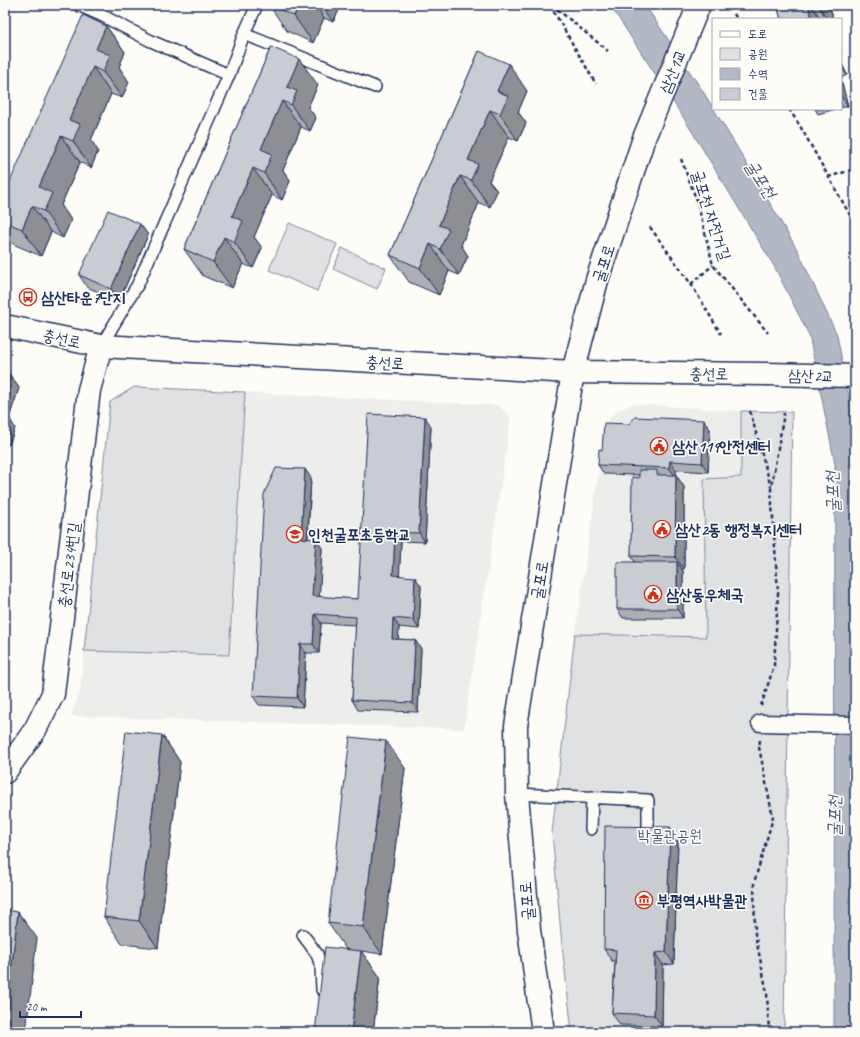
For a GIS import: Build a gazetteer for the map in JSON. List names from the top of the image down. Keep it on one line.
{"streets":{"street":["삼산1교","굴포로","충선로","삼산2교","충선로234번길"],"path":["굴포천 자전거길"]},"crossings":[["삼산1교","굴포로"],["굴포로","충선로"],["충선로","삼산2교"],["충선로","충선로234번길"]],"water":["굴포천"],"parks":["박물관공원"],"places":{"bus stop":["삼산타운7단지"],"public building":["삼산119안전센터","삼산2동 행정복지센터","삼산동우체국"],"school or university":["인천굴포초등학교"],"museum":["부평역사박물관"]},"legend":["도로","공원","수역","건물"],"scale_bar":"20 m"}
